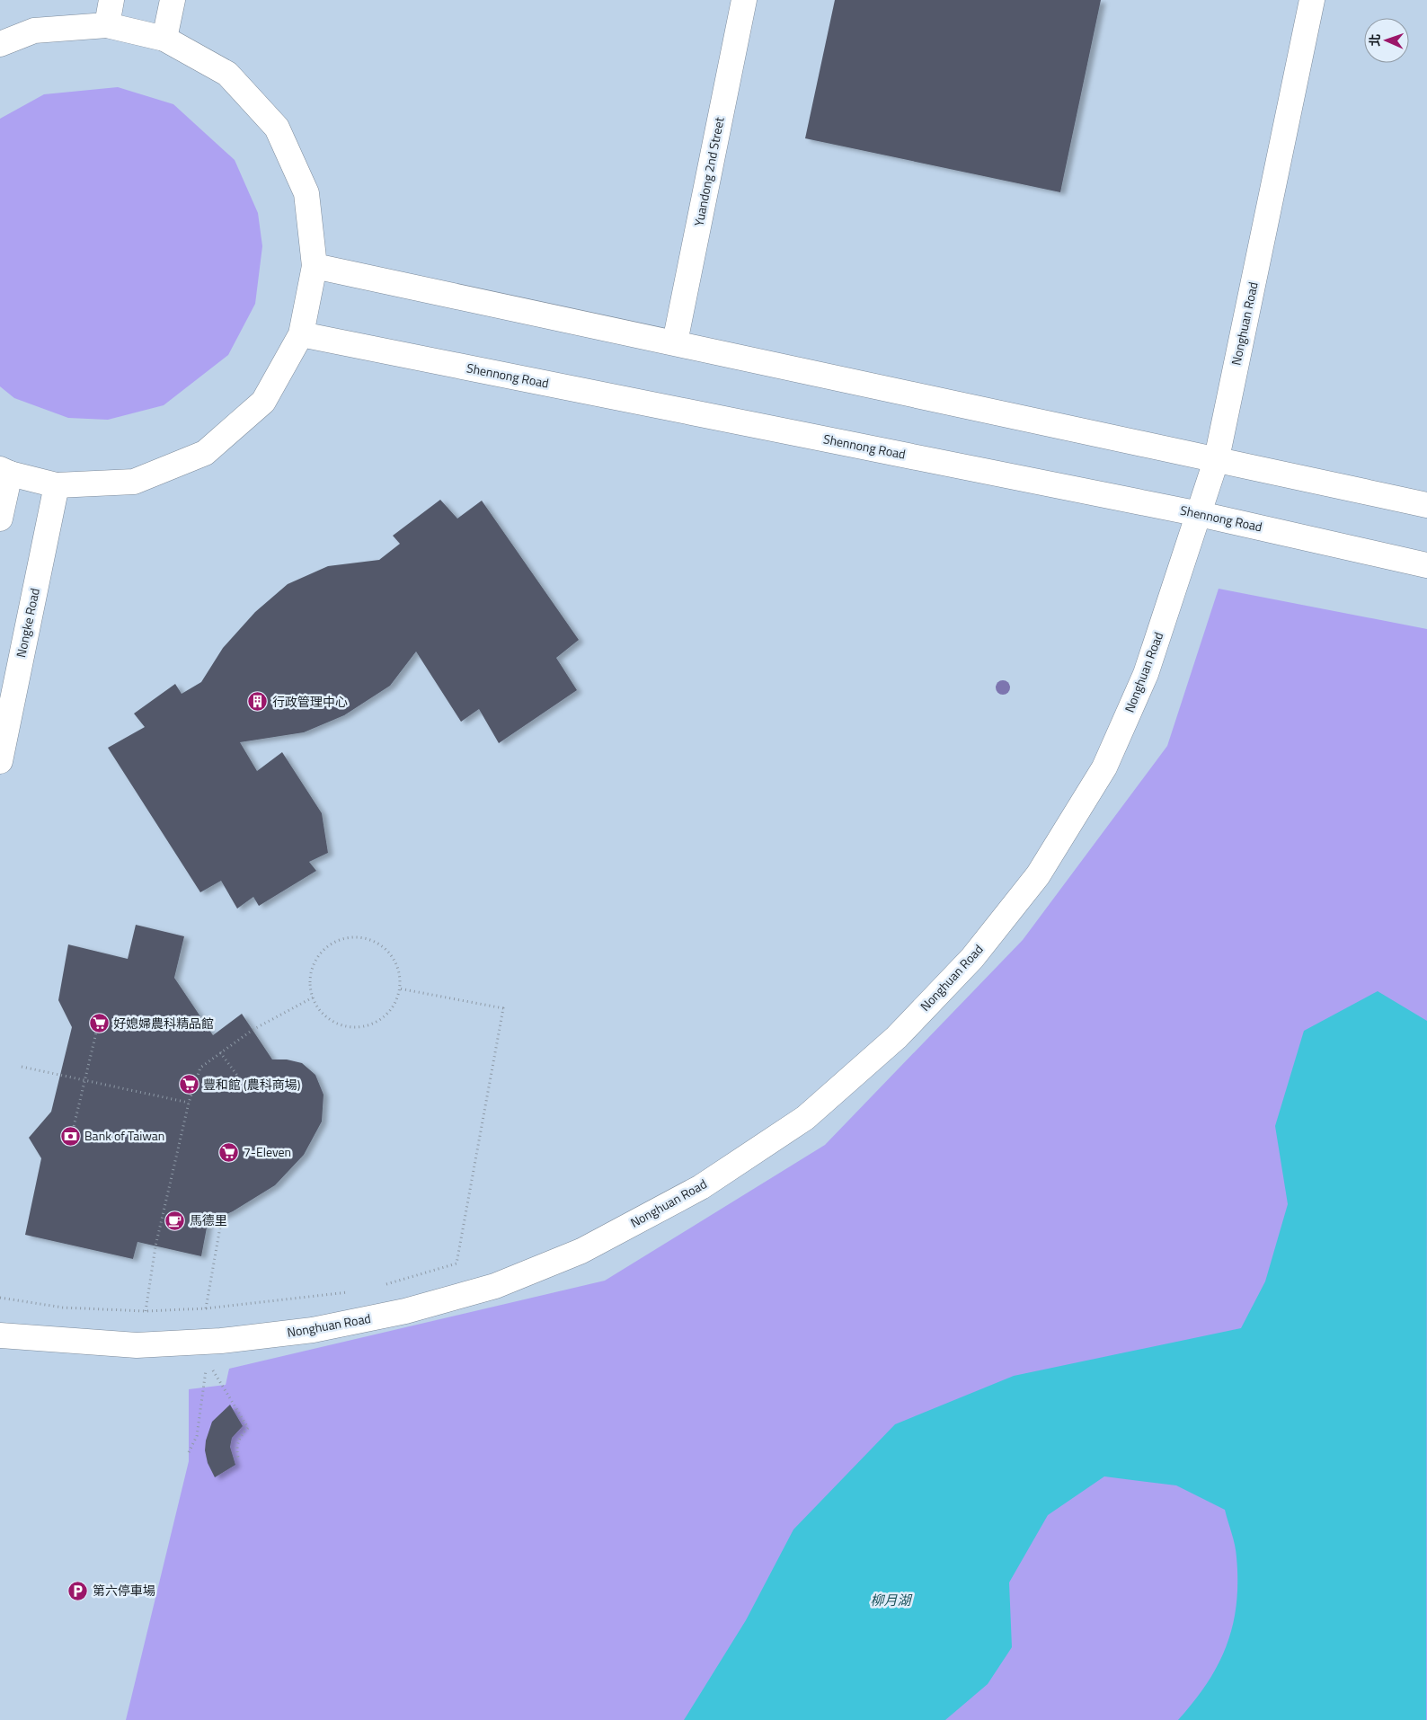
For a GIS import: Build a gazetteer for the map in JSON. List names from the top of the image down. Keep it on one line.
{"streets":{"street":["Yuandong 2nd Street","Nonghuan Road","Shennong Road","Nongke Road"]},"crossings":[["Nonghuan Road","Shennong Road"]],"water":["柳月湖"],"places":{"building":["行政管理中心"],"supermarket":["好媳婦農科精品館","豐和館 (農科商場)","7-Eleven"],"bank":["Bank of Taiwan"],"cafe":["馬德里"],"parking":["第六停車場"]},"north":"left"}
